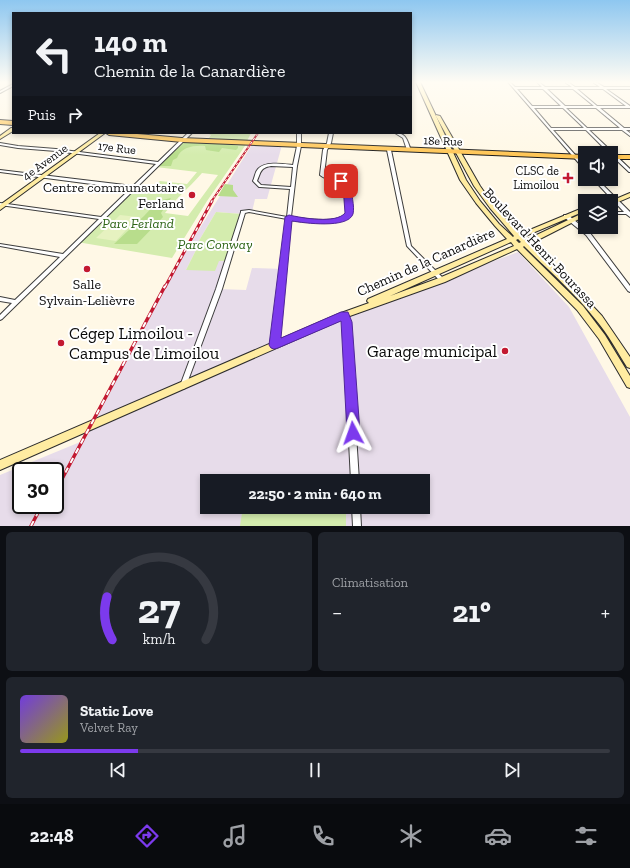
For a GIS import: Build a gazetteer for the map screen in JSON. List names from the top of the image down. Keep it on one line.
{"streets":{"main road":["18e Rue","4e Avenue","Boulevard Henri-Bourassa","Chemin de la Canardière"],"street":["17e Rue"]},"crossings":[["18e Rue","Boulevard Henri-Bourassa"],["17e Rue","4e Avenue"],["Boulevard Henri-Bourassa","Chemin de la Canardière"]],"parks":["Parc Ferland","Parc Conway"],"places":{"health":["CLSC de Limoilou"],"other":["Centre communautaire Ferland","Salle Sylvain-Lelièvre","Cégep Limoilou - Campus de Limoilou","Garage municipal"]},"page":{"turn":["140 m","Chemin de la Canardière"],"then":"Puis","limit":"30","trip":"22:50 · 2 min · 640 m","tile":"Climatisation","heat":["−","21°","+"],"song":["Static Love","Velvet Ray"],"tabs":"22:48","gauge":["27","km/h"]}}
